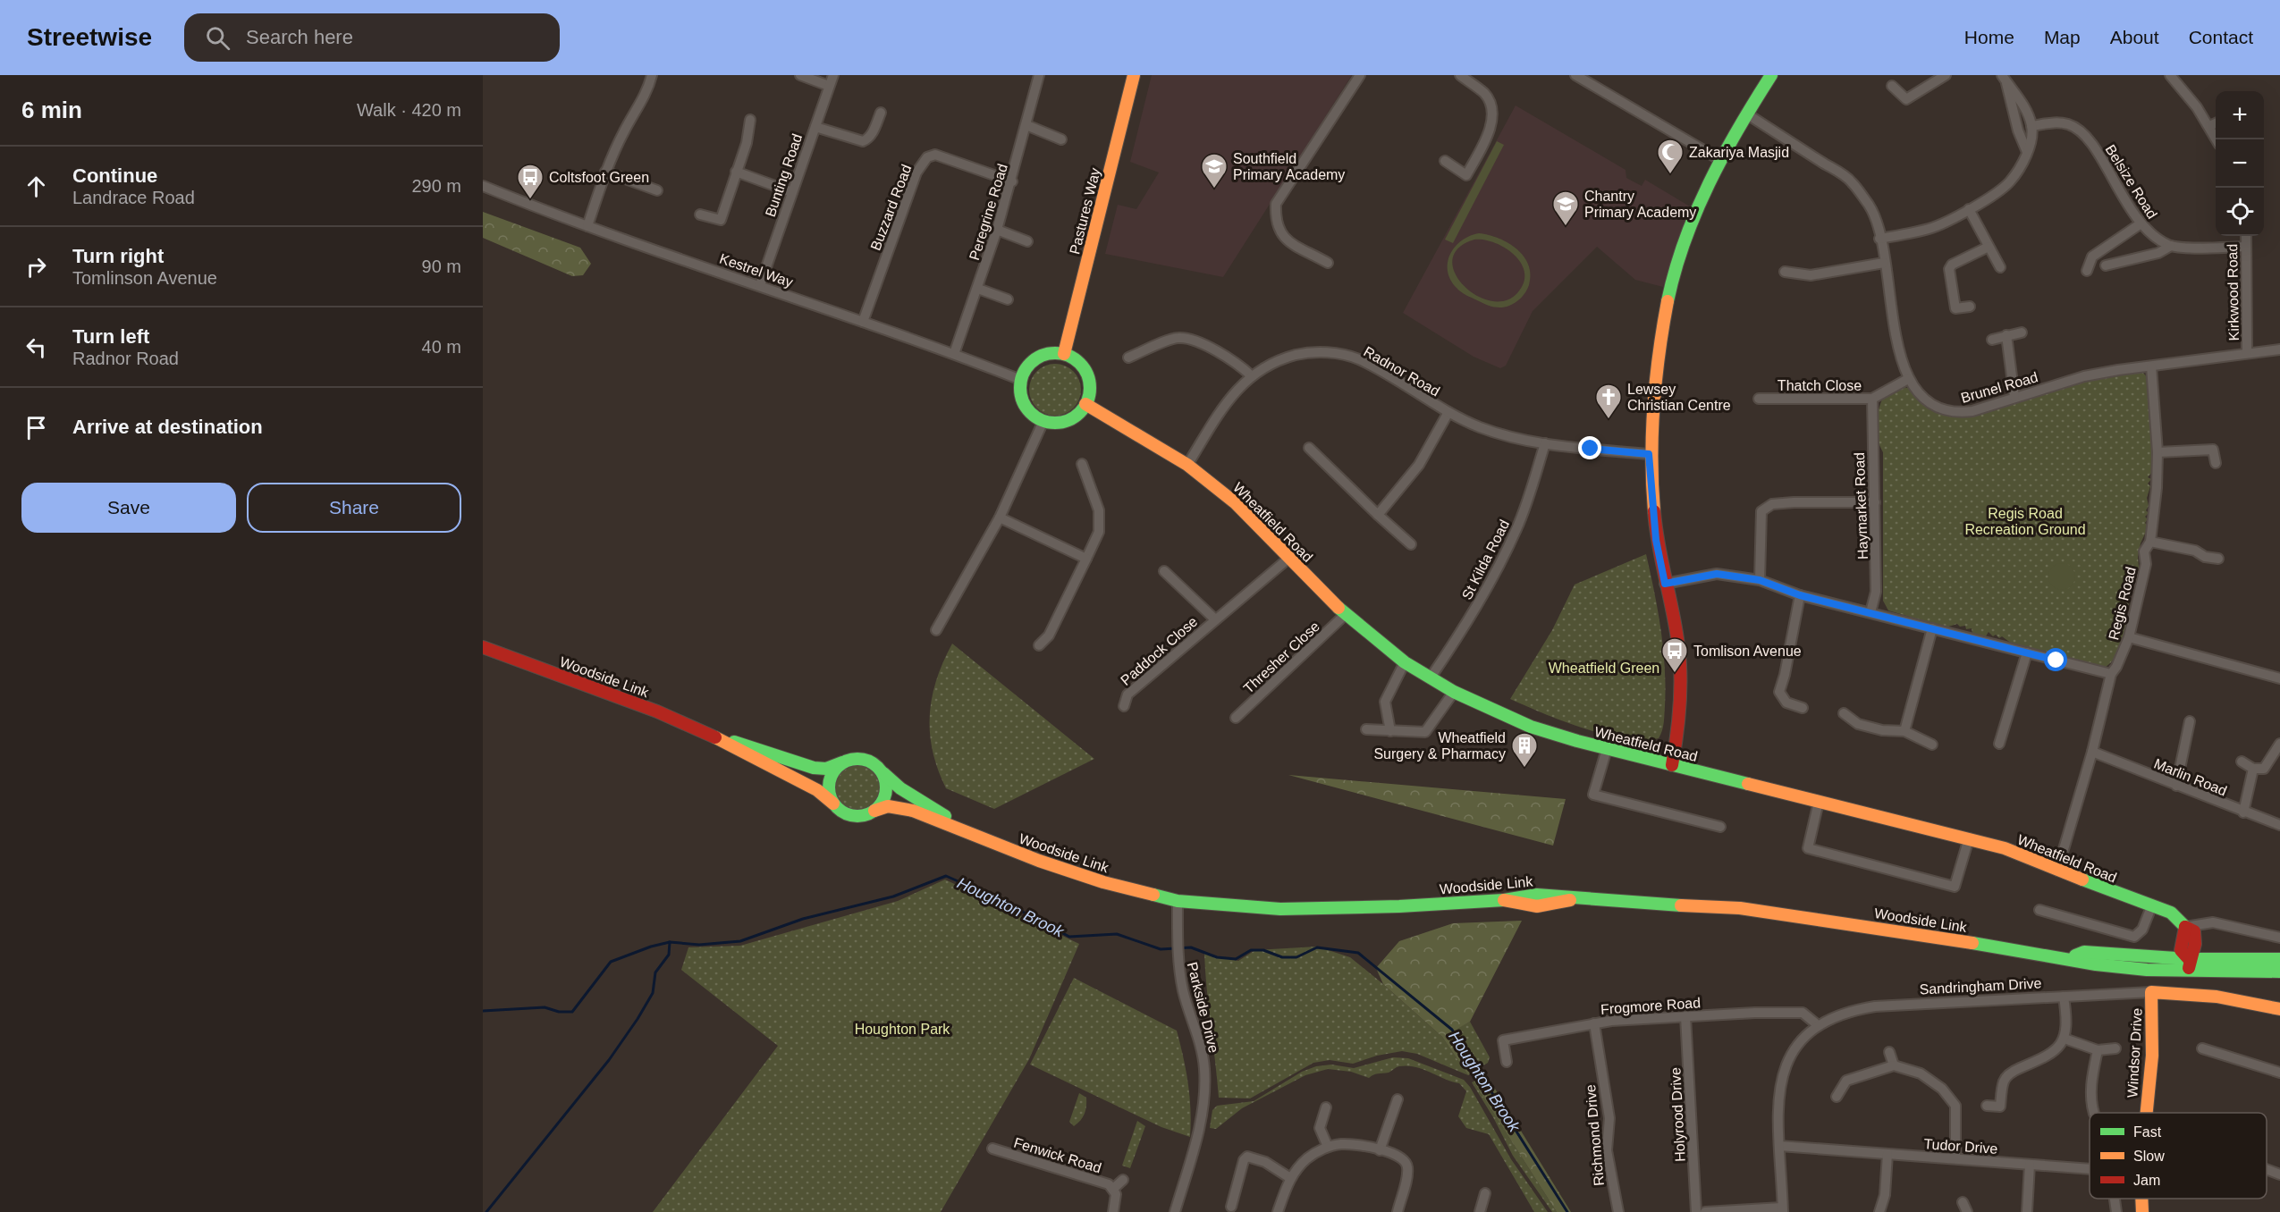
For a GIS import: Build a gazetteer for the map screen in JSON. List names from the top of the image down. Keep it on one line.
{"streets":{"street":["Bunting Road","Belsize Road","Buzzard Road","Pastures Way","Peregrine Road","Kestrel Way","Kirkwood Road","Radnor Road","Thatch Close","Brunel Road","Haymarket Road","Wheatfield Road","St Kilda Road","Regis Road","Paddock Close","Thresher Close","Woodside Link","Marlin Road","Sandringham Drive","Frogmore Road","Parkside Drive","Windsor Drive","Holyrood Drive","Richmond Drive","Tudor Drive","Fenwick Road"]},"crossings":[["Bunting Road","Kestrel Way"],["Buzzard Road","Peregrine Road"],["Buzzard Road","Kestrel Way"],["Pastures Way","Kestrel Way"],["Pastures Way","Wheatfield Road"],["Peregrine Road","Kestrel Way"],["Kestrel Way","Wheatfield Road"],["Kirkwood Road","Brunel Road"],["Radnor Road","Wheatfield Road"],["Radnor Road","St Kilda Road"],["Thatch Close","Brunel Road"],["Thatch Close","Haymarket Road"],["Brunel Road","Regis Road"],["Wheatfield Road","St Kilda Road"],["Wheatfield Road","Regis Road"],["Wheatfield Road","Paddock Close"],["Wheatfield Road","Thresher Close"],["Regis Road","Marlin Road"],["Woodside Link","Parkside Drive"],["Sandringham Drive","Frogmore Road"],["Sandringham Drive","Windsor Drive"],["Sandringham Drive","Tudor Drive"],["Frogmore Road","Holyrood Drive"],["Frogmore Road","Richmond Drive"]],"water":["Houghton Brook"],"parks":["Regis Road Recreation Ground","Wheatfield Green","Houghton Park"],"places":{"mosque":["Zakariya Masjid"],"school or university":["Southfield Primary Academy","Chantry Primary Academy"],"bus stop":["Coltsfoot Green","Tomlison Avenue"],"church":["Lewsey Christian Centre"],"building":["Wheatfield Surgery & Pharmacy"]},"legend":["Fast","Slow","Jam"],"page":{"header":"Streetwise","search":"Search here","nav":["Home","Map","About","Contact"],"heading":["6 min","Walk · 420 m"],"map_buttons":["+","−"],"list":[["Continue","Landrace Road","290 m"],["Turn right","Tomlinson Avenue","90 m"],["Turn left","Radnor Road","40 m"],"Arrive at destination"],"buttons":["Save","Share"]}}
